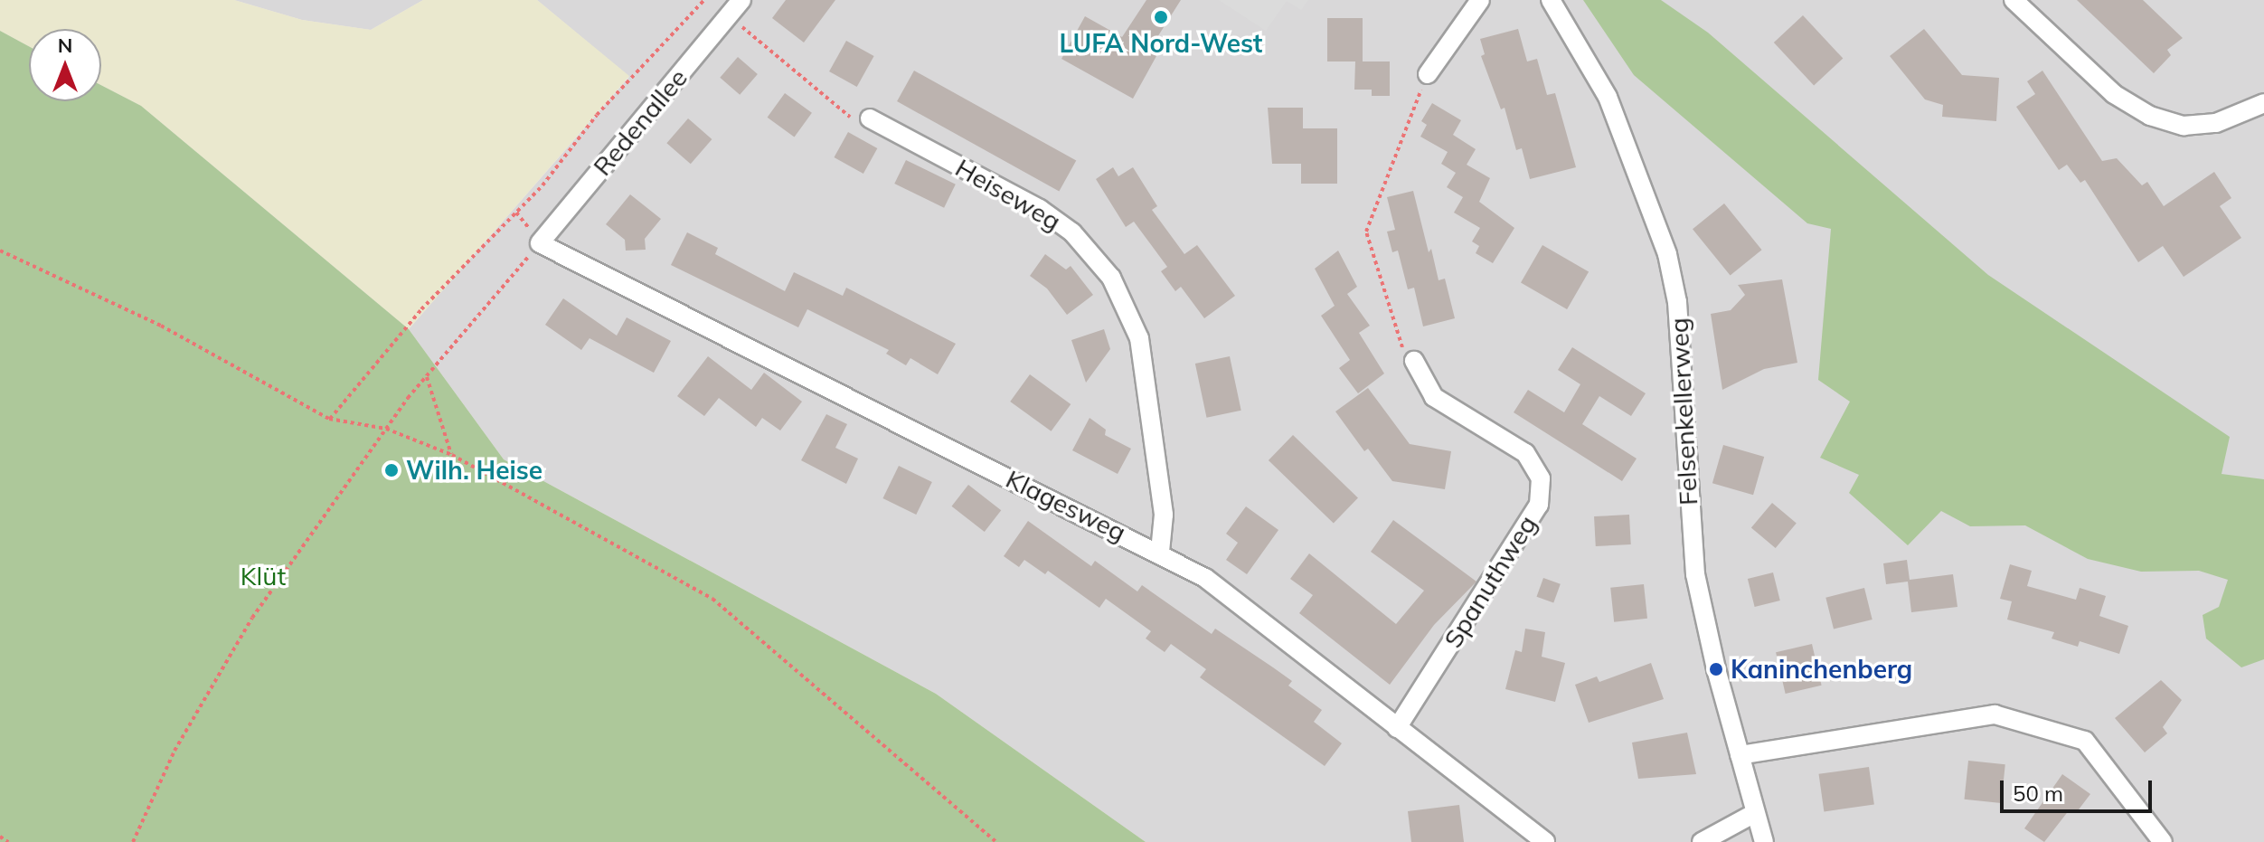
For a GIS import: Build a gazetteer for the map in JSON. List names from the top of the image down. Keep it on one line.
{"streets":{"street":["Redenallee","Heiseweg","Felsenkellerweg","Klagesweg","Spanuthweg"]},"crossings":[["Redenallee","Klagesweg"],["Heiseweg","Klagesweg"],["Klagesweg","Spanuthweg"]],"parks":["Klüt"],"places":["LUFA Nord-West","Wilh. Heise","Kaninchenberg"],"scale_bar":"50 m","north":"top"}
